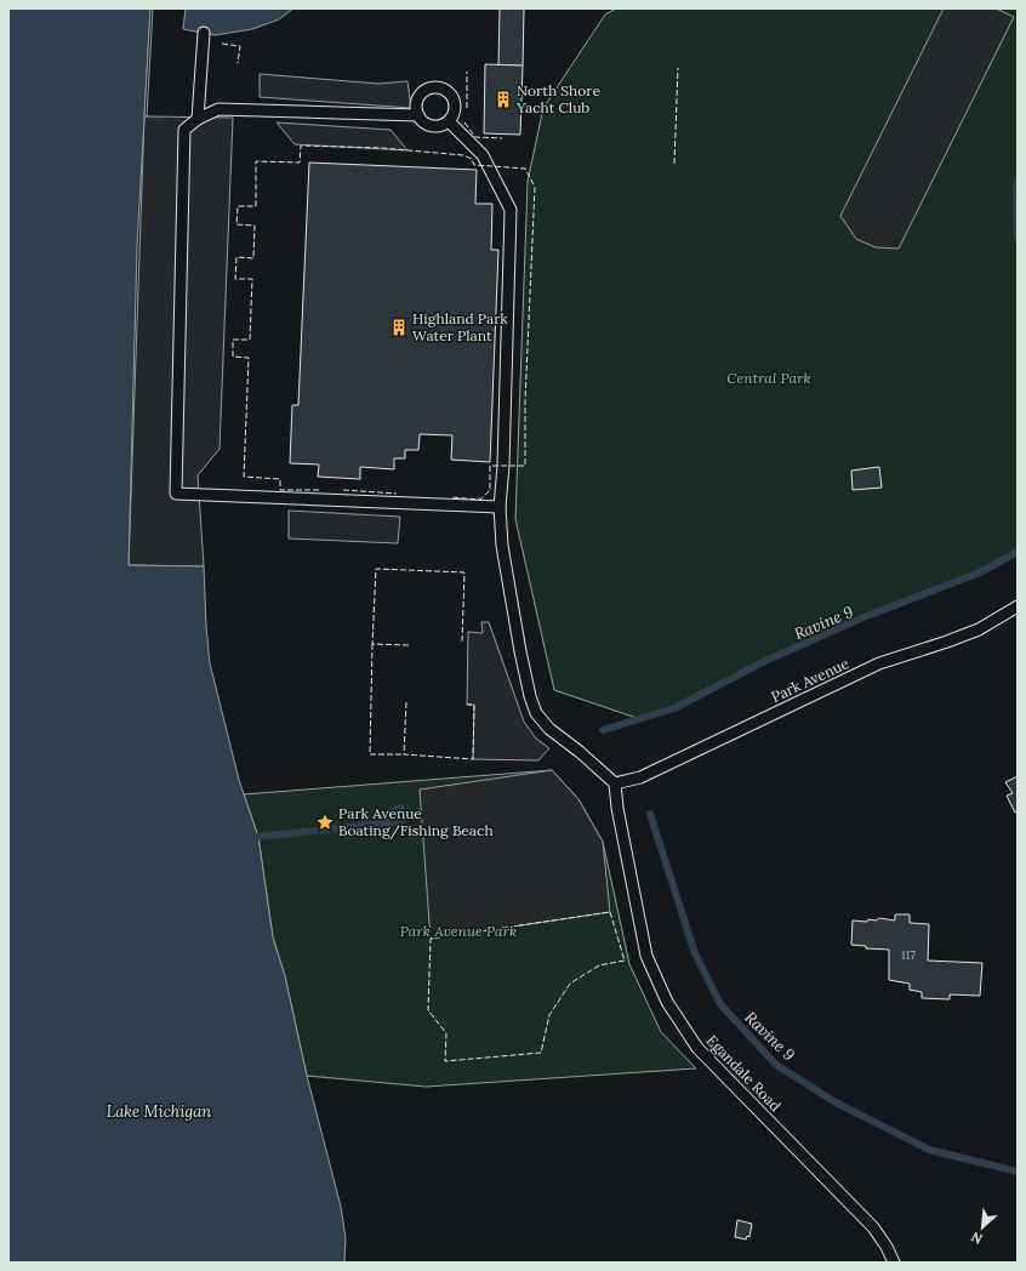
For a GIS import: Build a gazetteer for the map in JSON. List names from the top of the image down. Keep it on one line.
{"streets":{"lane":["Park Avenue","Egandale Road"]},"crossings":[["Park Avenue","Egandale Road"]],"water":["Ravine 9","Lake Michigan"],"parks":["Central Park","Park Avenue Park"],"places":{"building":["North Shore Yacht Club","Highland Park Water Plant"],"place":["Park Avenue Boating/Fishing Beach"]},"house_numbers":["117"],"north":"bottom left"}
